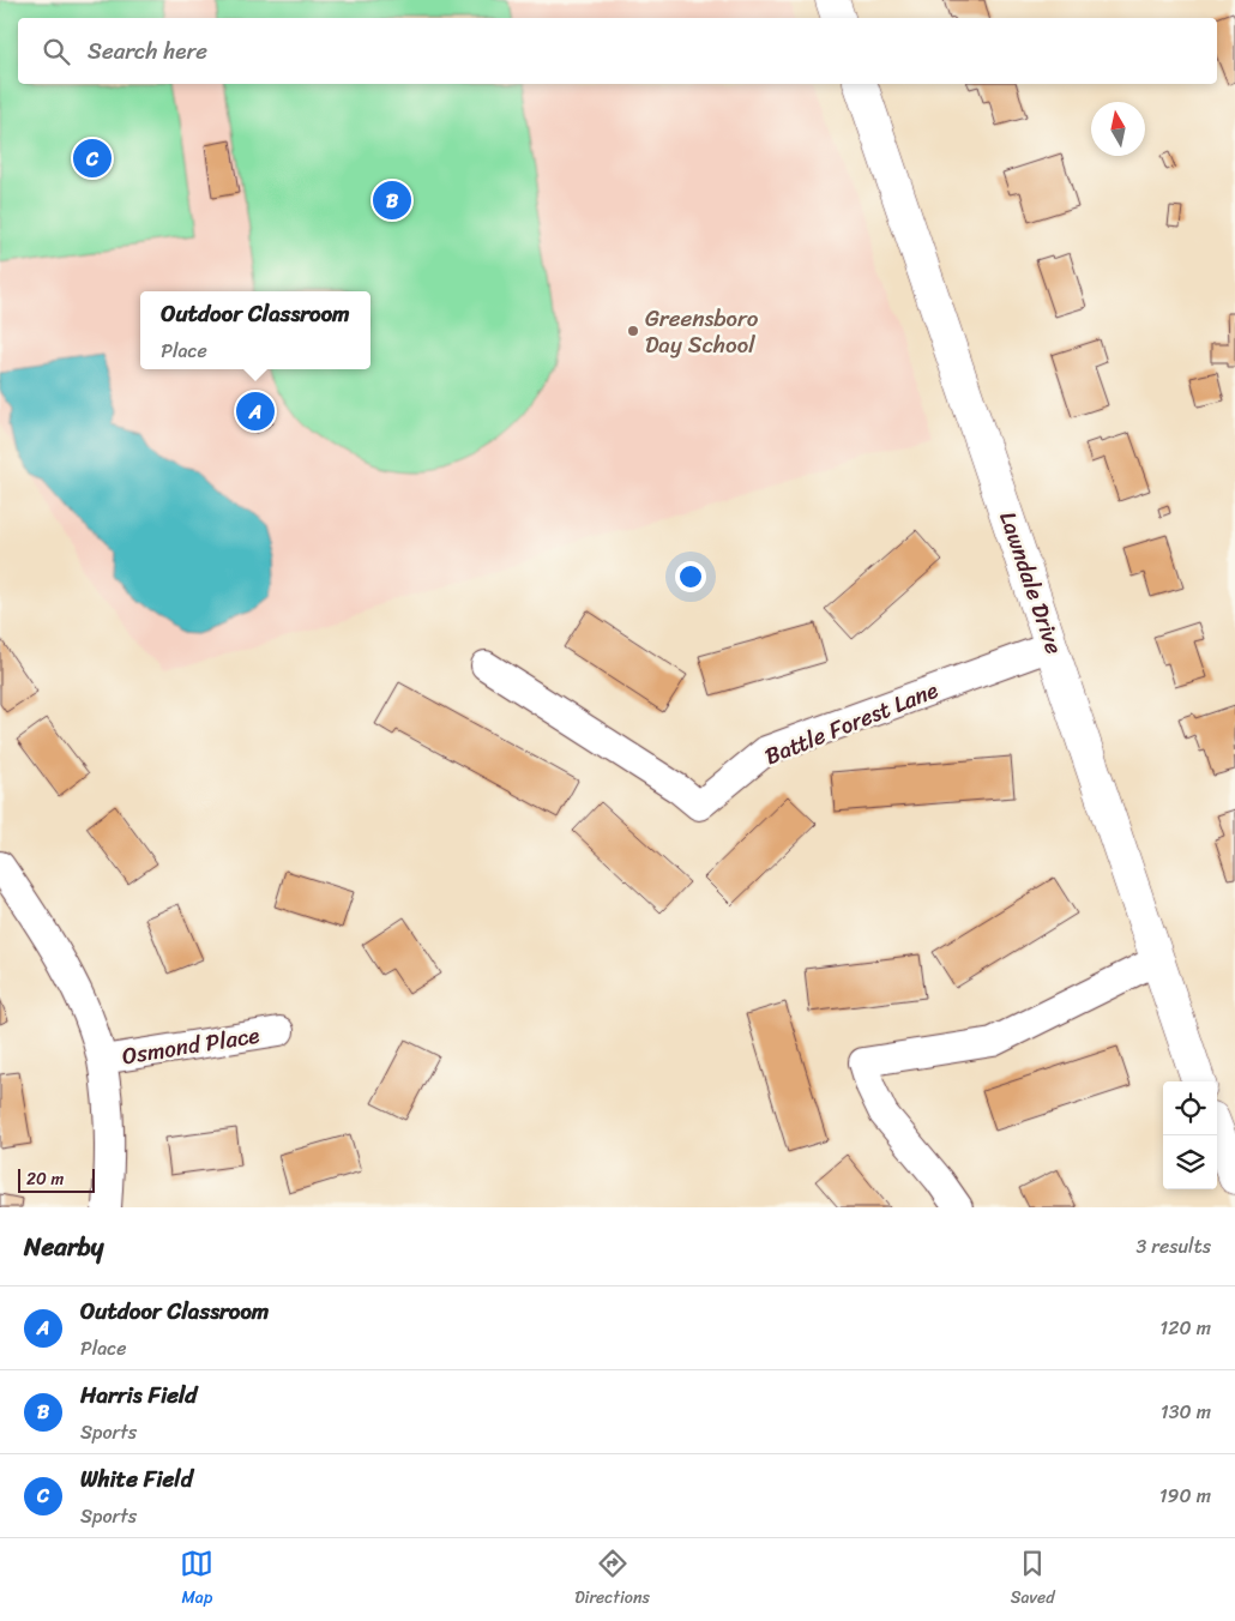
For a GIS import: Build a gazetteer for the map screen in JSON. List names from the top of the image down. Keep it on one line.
{"streets":{"main road":["Lawndale Drive"],"street":["Battle Forest Lane","Osmond Place"]},"crossings":[["Lawndale Drive","Battle Forest Lane"]],"places":["Greensboro Day School"],"scale_bar":"20 m","north":"top","page":{"search":"Search here","pins":["C","B","A"],"popup":["Outdoor Classroom","Place"],"scale":"20 m","heading":["Nearby","3 results"],"list":[{"mark":"A","name":"Outdoor Classroom","note":"Place","value":"120 m"},{"mark":"B","name":"Harris Field","note":"Sports","value":"130 m"},{"mark":"C","name":"White Field","note":"Sports","value":"190 m"}],"nav":["Map","Directions","Saved"]}}
